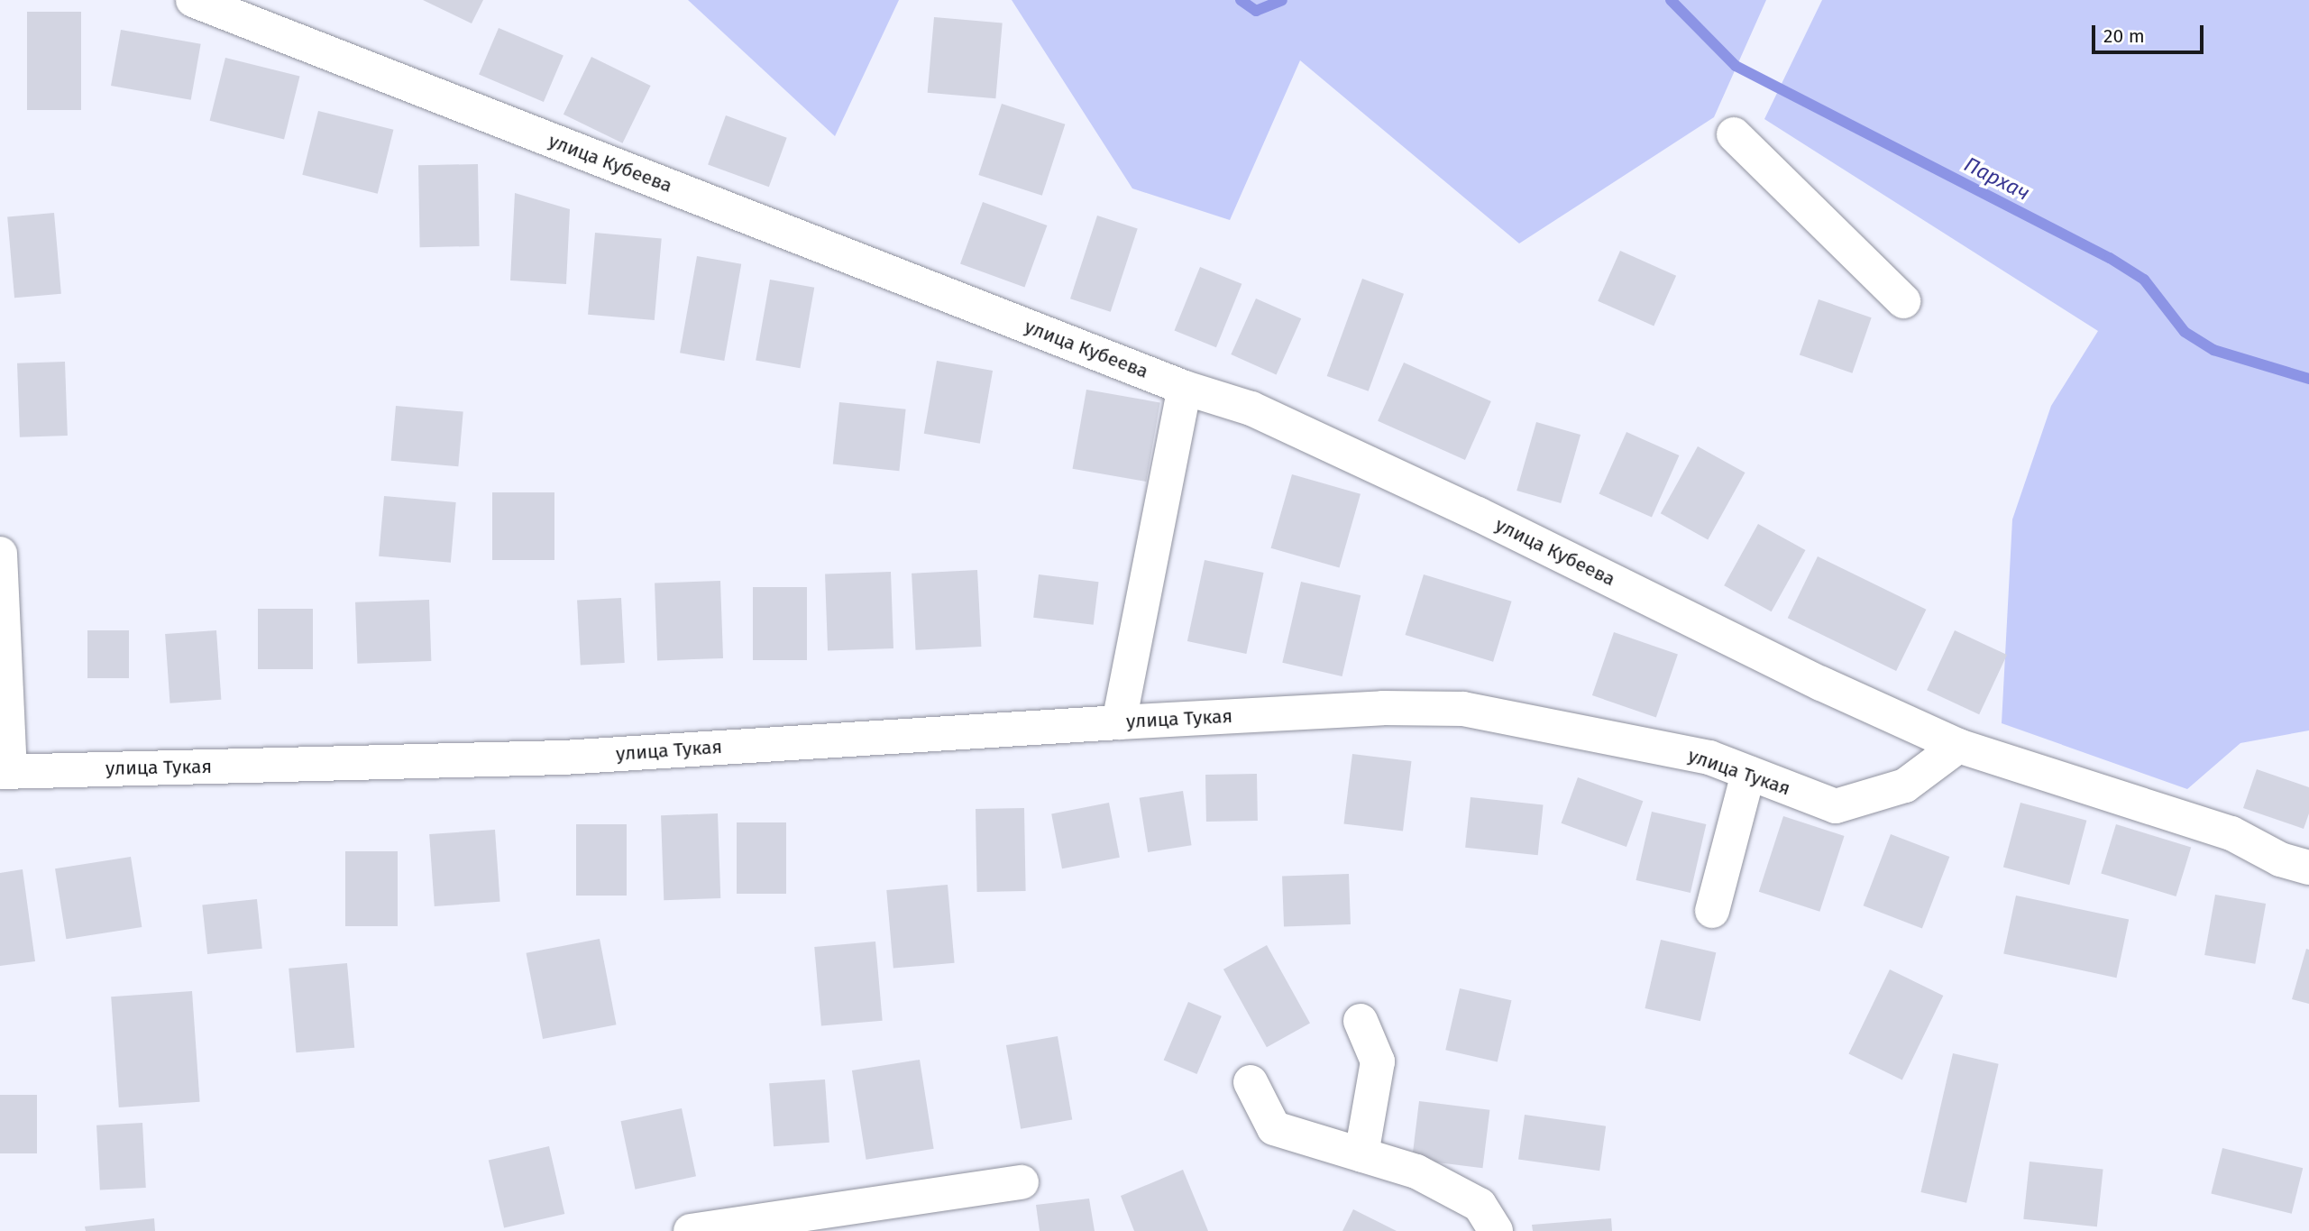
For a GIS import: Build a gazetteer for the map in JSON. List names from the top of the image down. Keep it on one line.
{"streets":{"street":["улица Кубеева","улица Тукая"]},"crossings":[["улица Кубеева","улица Тукая"]],"water":["Пархач"],"scale_bar":"20 m"}
